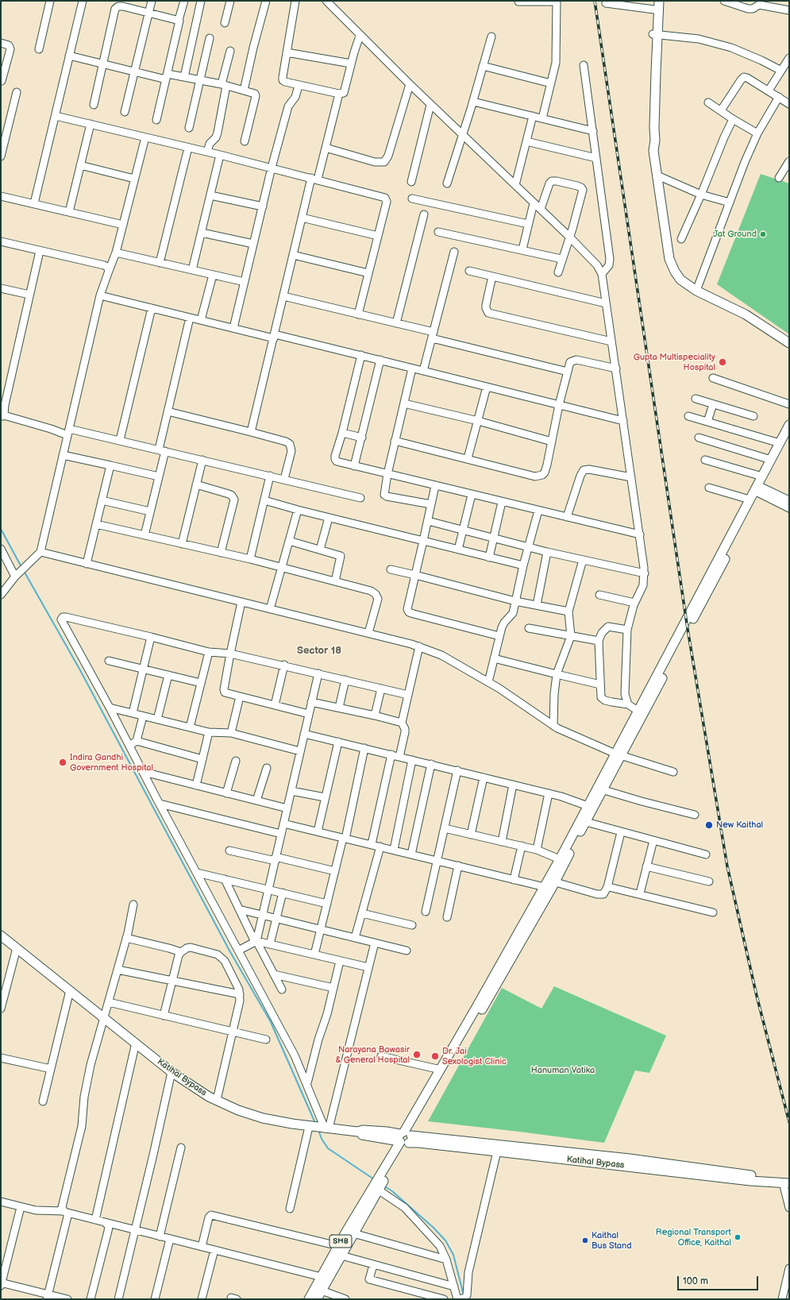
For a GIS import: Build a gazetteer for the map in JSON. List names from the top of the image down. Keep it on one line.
{"streets":{"main road":["Katihal Bypass","SH8"]},"crossings":[["Katihal Bypass","SH8"]],"districts":["Sector 18"],"parks":["Hanuman Vatika"],"places":["Jat Ground","Gupta Multispeciality Hospital","Indira Gandhi Government Hospital","New Kaithal","Narayana Bawasir & General Hospital","Dr. Jai Sexologist Clinic","Regional Transport Office, Kaithal","Kaithal Bus Stand"],"scale_bar":"100 m"}
